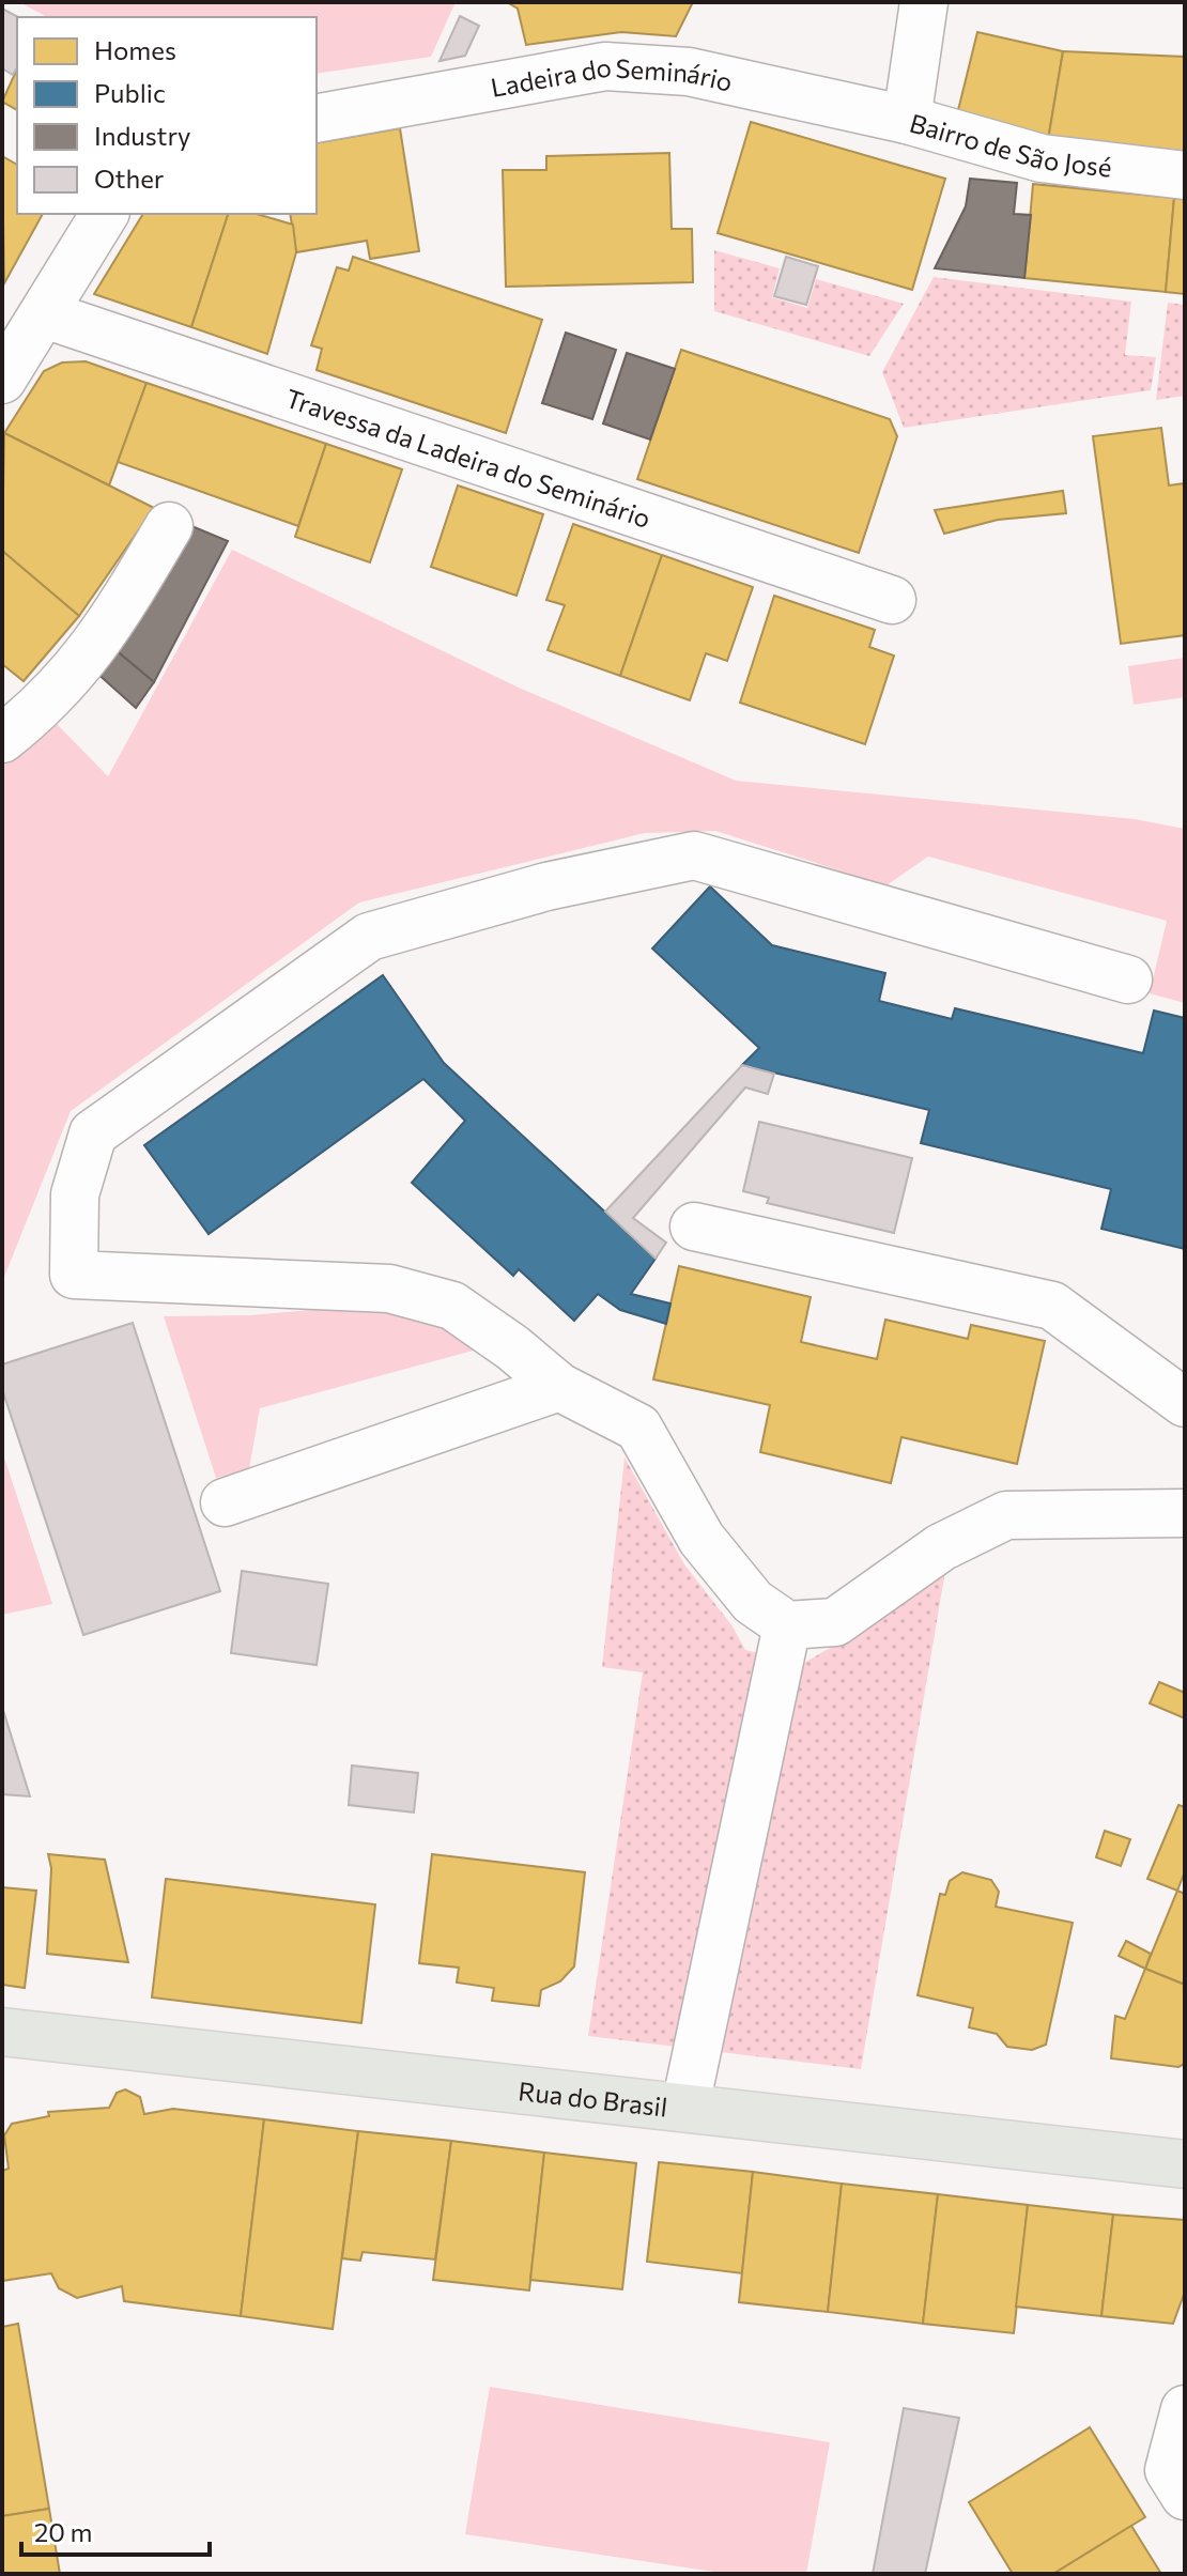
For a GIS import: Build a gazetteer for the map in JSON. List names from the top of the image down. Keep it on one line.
{"streets":{"main road":["Rua do Brasil"],"street":["Ladeira do Seminário","Bairro de São José","Travessa da Ladeira do Seminário"]},"crossings":[["Ladeira do Seminário","Bairro de São José"]],"legend":["Homes","Public","Industry","Other"],"scale_bar":"20 m"}
